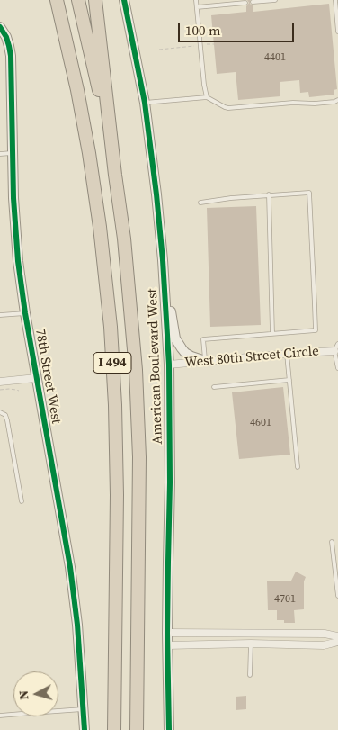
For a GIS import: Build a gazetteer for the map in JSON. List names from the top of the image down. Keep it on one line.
{"streets":{"highway":["I 494"],"street":["West 80th Street Circle","American Boulevard West","78th Street West"]},"crossings":[["West 80th Street Circle","American Boulevard West"]],"house_numbers":["4401","4601","4701"],"scale_bar":"100 m","north":"left"}
